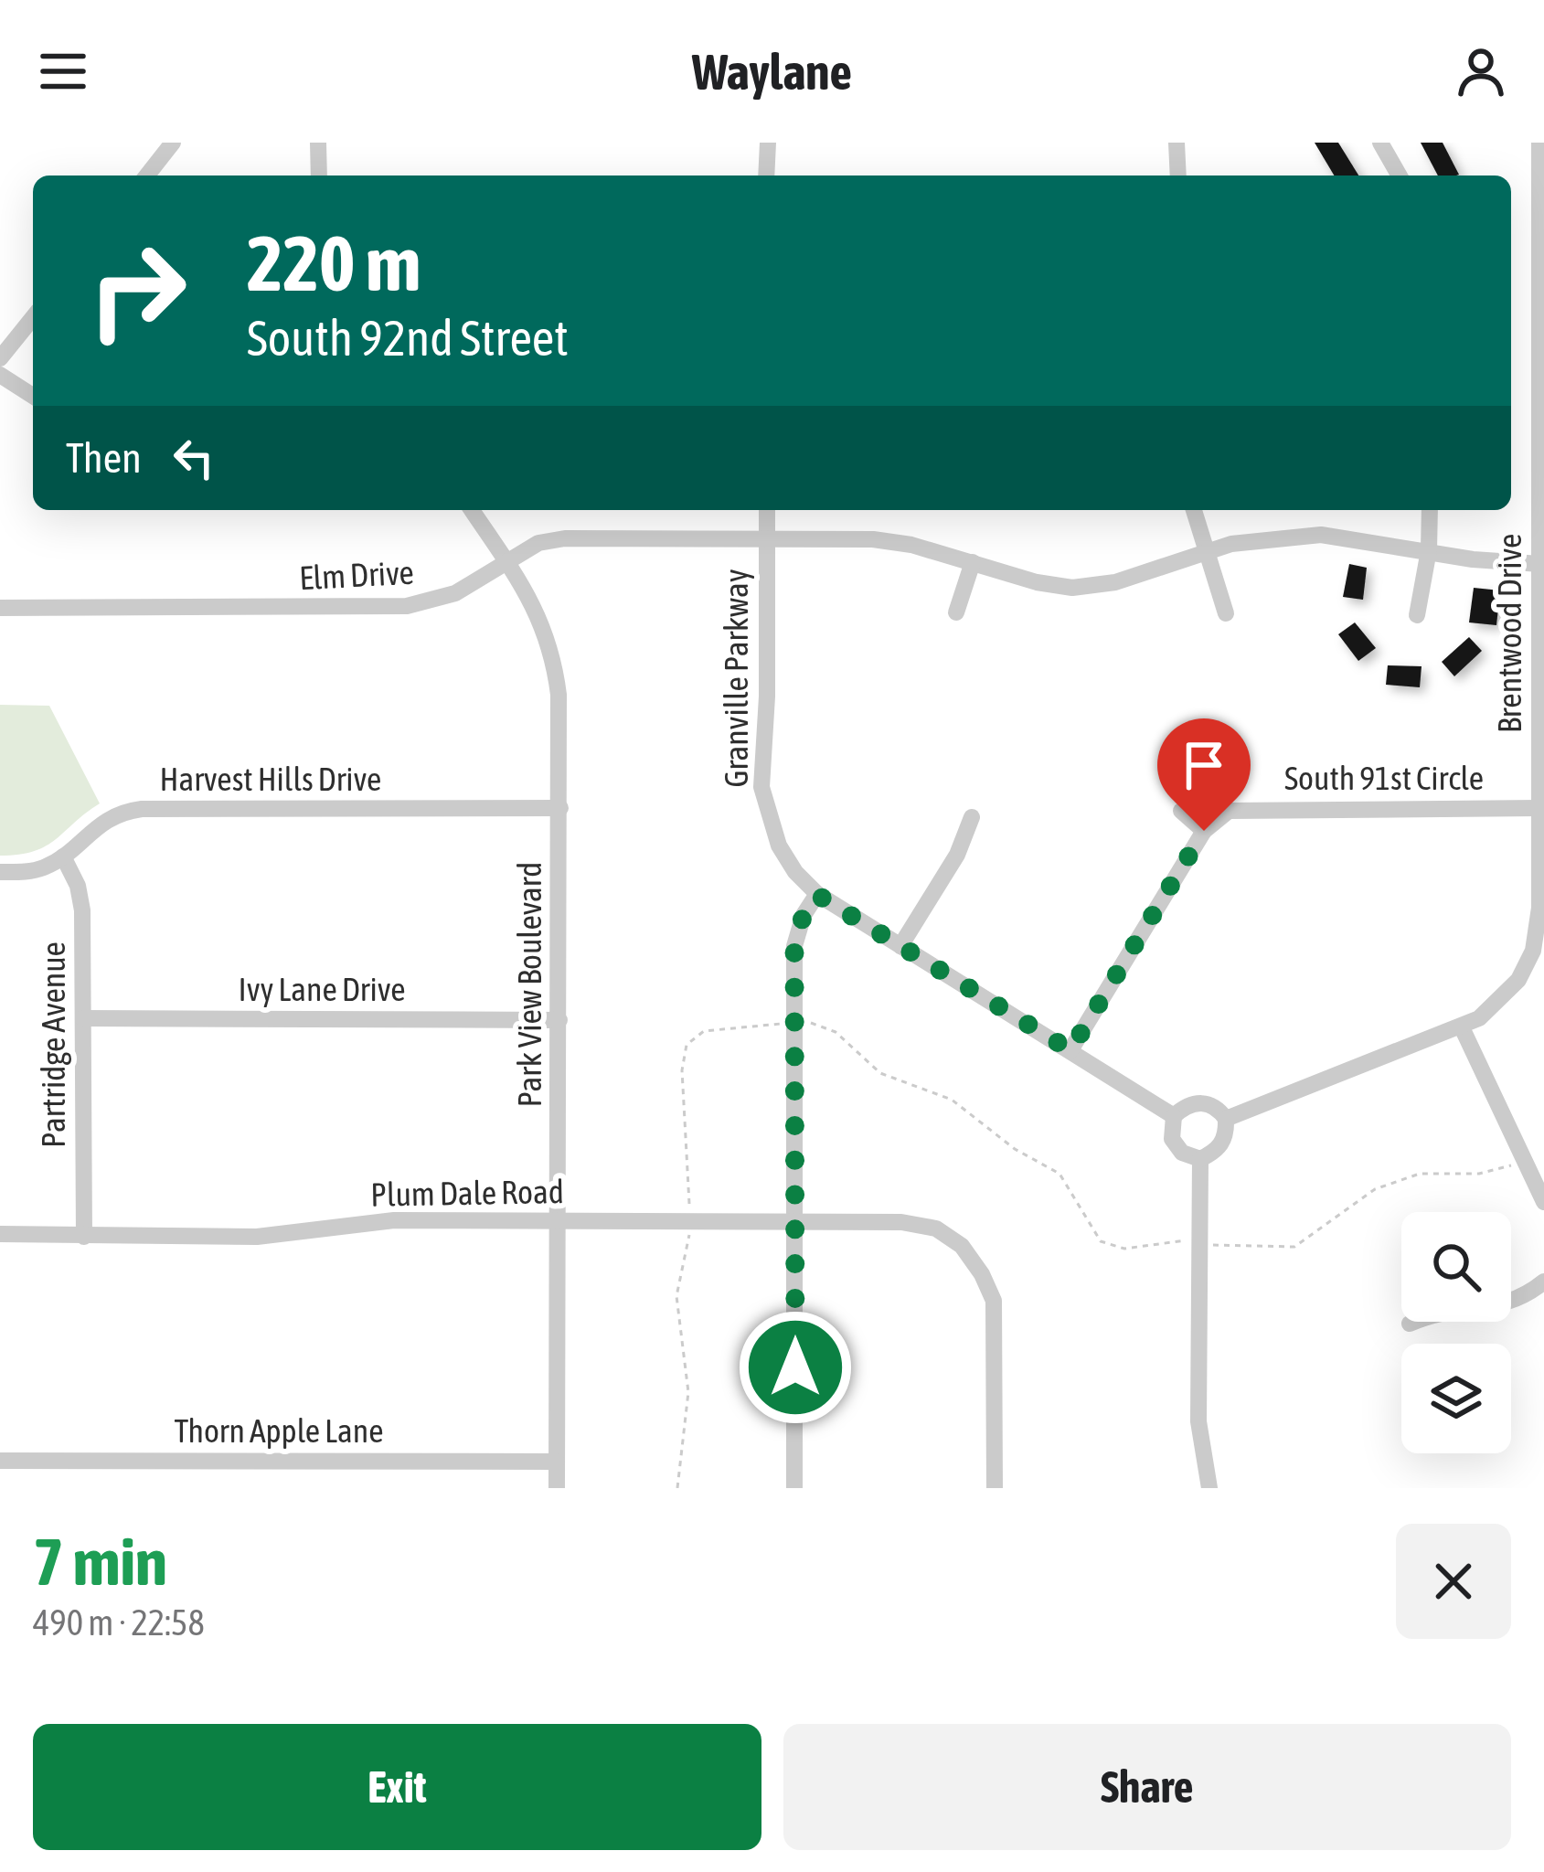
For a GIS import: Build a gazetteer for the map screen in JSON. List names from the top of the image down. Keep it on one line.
{"streets":{"street":["Elm Drive","Brentwood Drive","Granville Parkway","South 91st Circle","Harvest Hills Drive","Park View Boulevard","Ivy Lane Drive","Partridge Avenue","Plum Dale Road","Thorn Apple Lane"]},"crossings":[["Elm Drive","Brentwood Drive"],["Elm Drive","Granville Parkway"],["Elm Drive","Park View Boulevard"],["Brentwood Drive","Granville Parkway"],["Brentwood Drive","South 91st Circle"],["Harvest Hills Drive","Park View Boulevard"],["Harvest Hills Drive","Partridge Avenue"],["Park View Boulevard","Ivy Lane Drive"],["Park View Boulevard","Plum Dale Road"],["Park View Boulevard","Thorn Apple Lane"],["Ivy Lane Drive","Partridge Avenue"],["Partridge Avenue","Plum Dale Road"]],"page":{"header":"Waylane","turn":["220 m","South 92nd Street"],"then":"Then","heading":["7 min","490 m · 22:58"],"buttons":["Exit","Share"]}}
